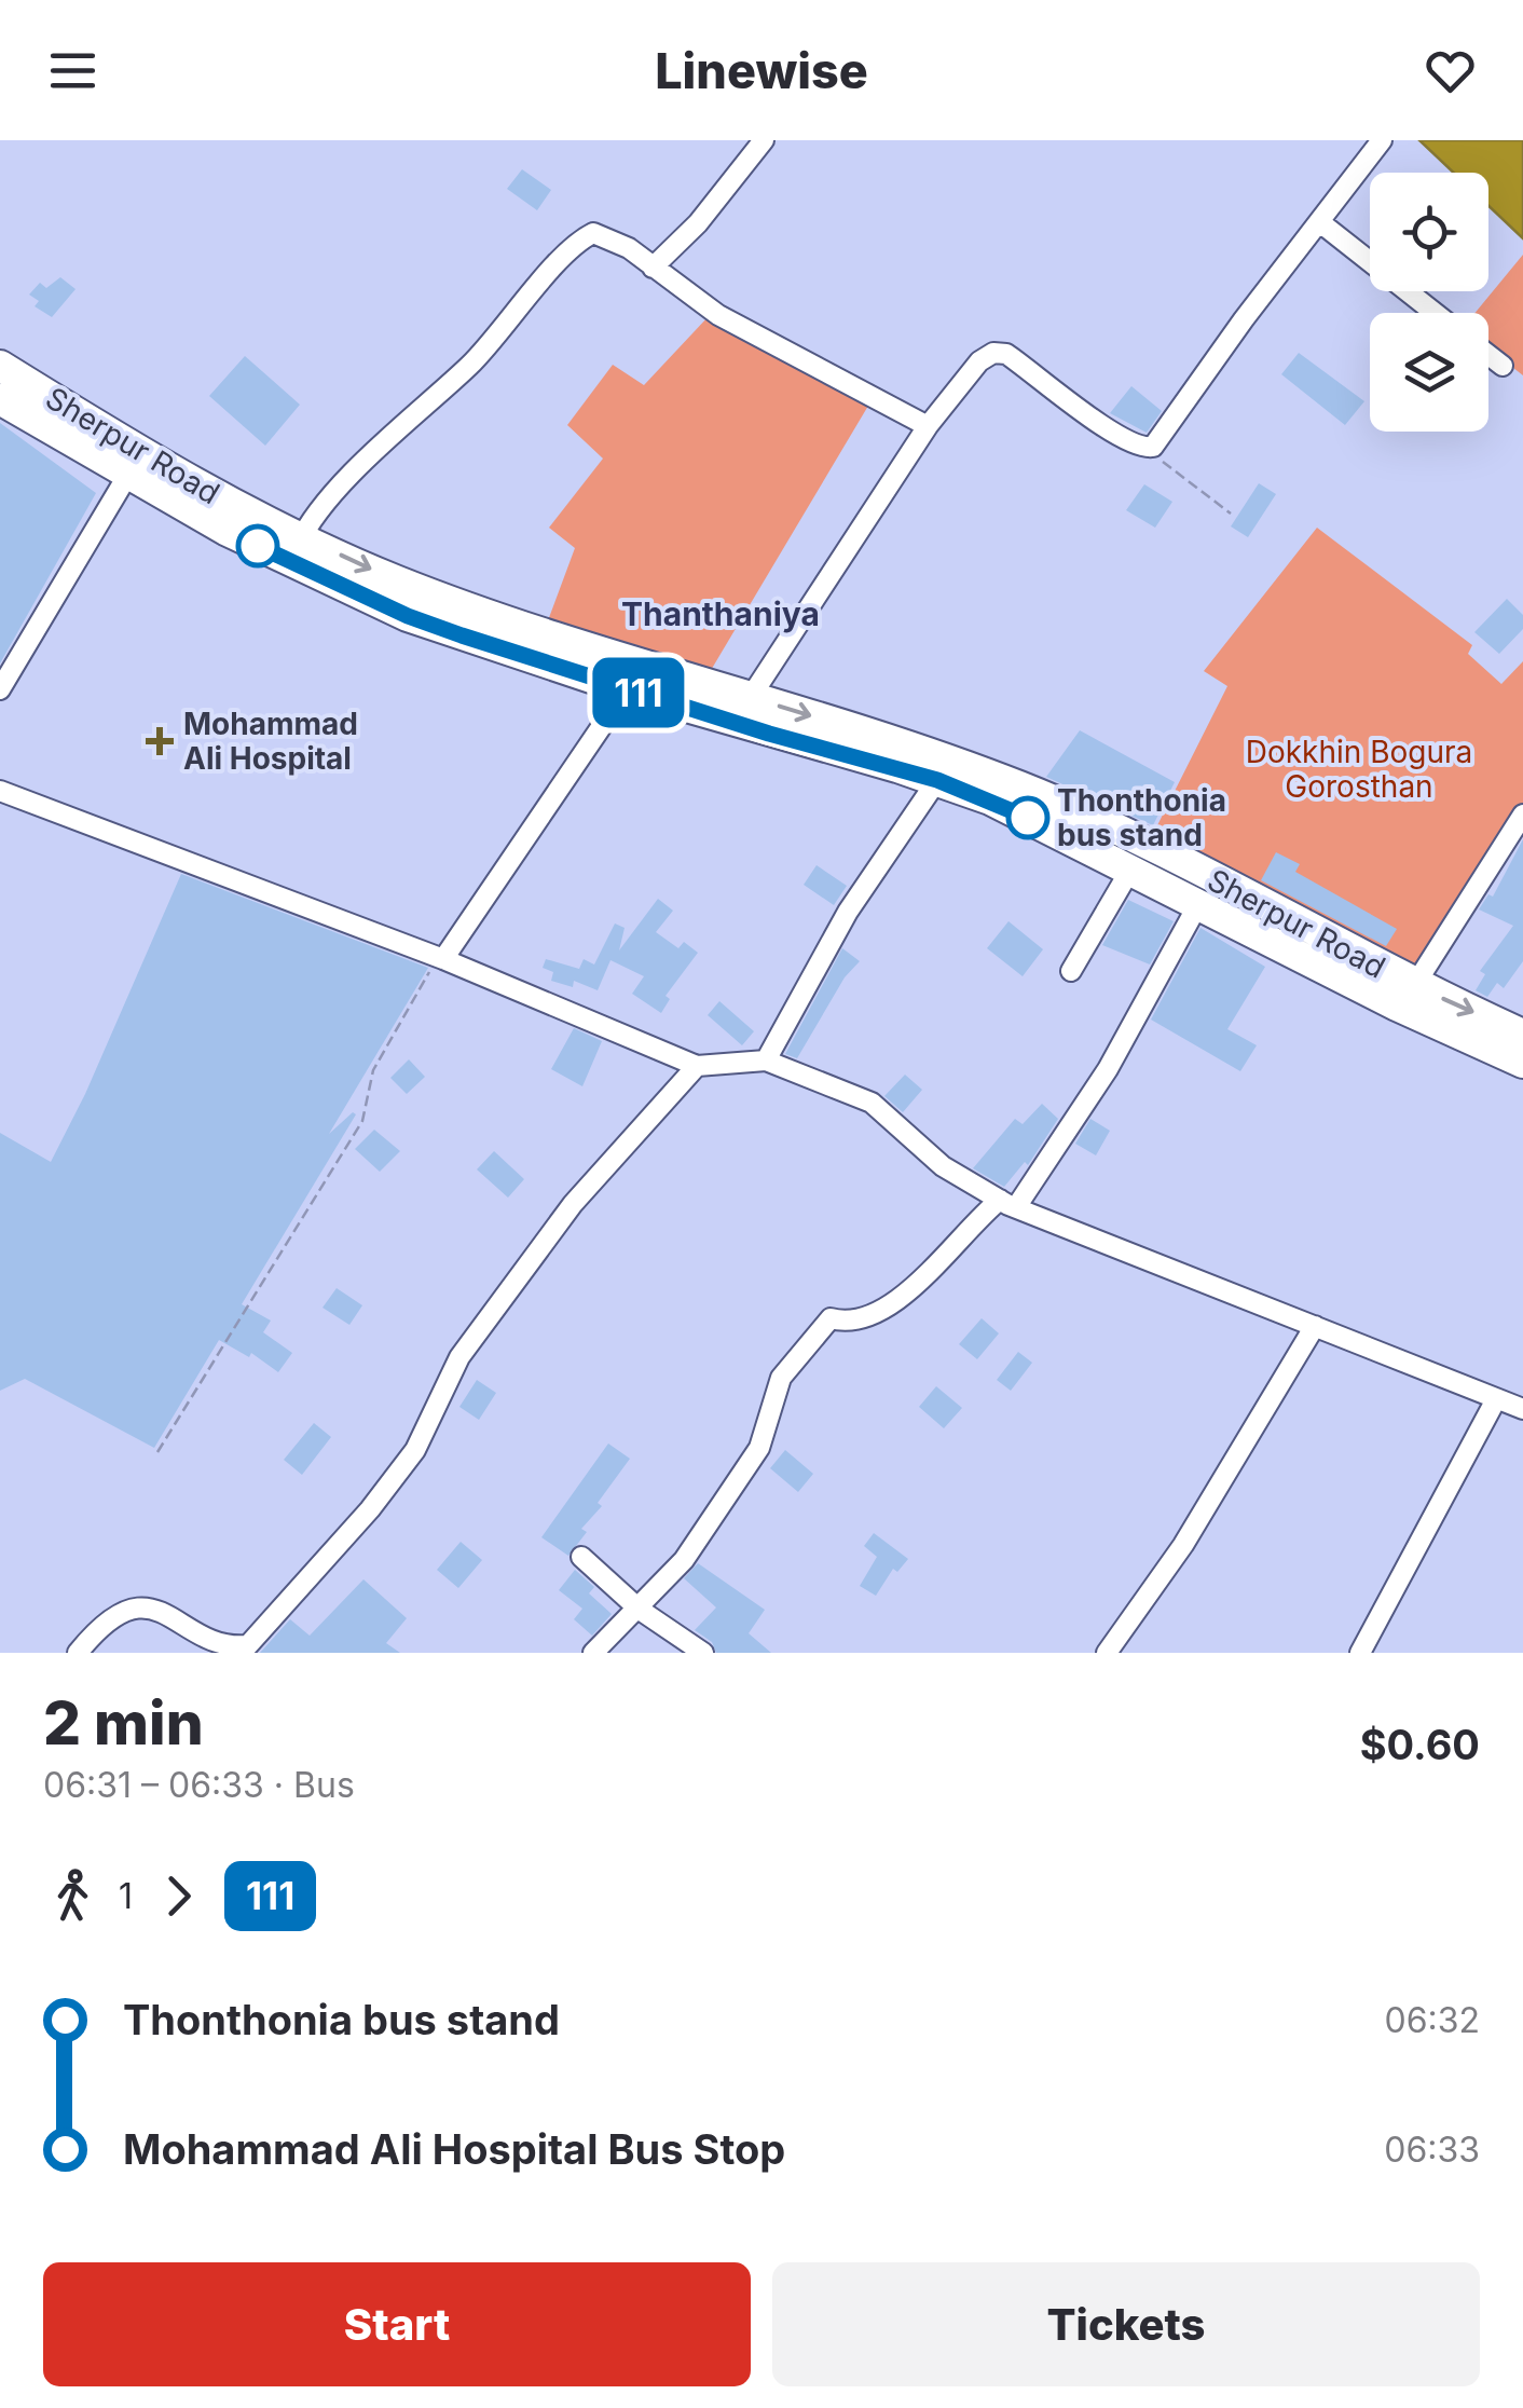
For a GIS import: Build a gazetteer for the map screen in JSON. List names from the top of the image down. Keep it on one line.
{"streets":{"highway":["Sherpur Road"]},"districts":["Thanthaniya"],"parks":["Dokkhin Bogura Gorosthan"],"places":{"health":["Mohammad Ali Hospital"],"other":["Thonthonia bus stand"]},"lines":["bus line 111"],"page":{"header":"Linewise","on_map":"111","heading":["2 min","06:31 – 06:33 · Bus","$0.60"],"legs":["1","111"],"list":[{"name":"Thonthonia bus stand","value":"06:32"},{"name":"Mohammad Ali Hospital Bus Stop","value":"06:33"}],"buttons":["Start","Tickets"]}}
